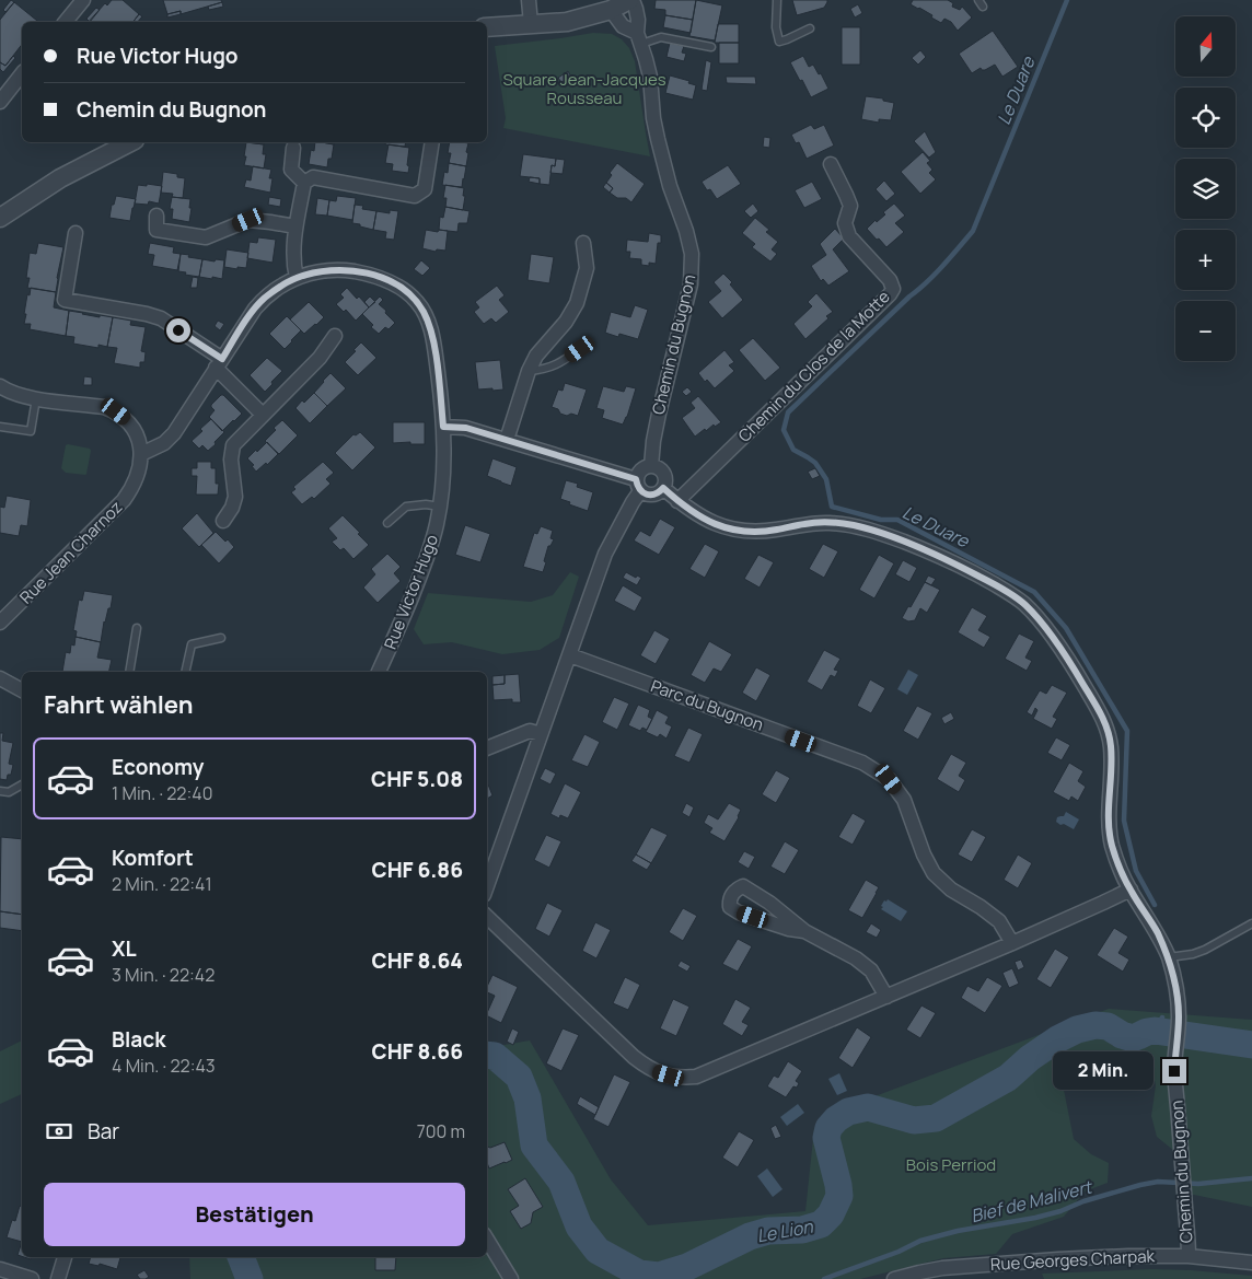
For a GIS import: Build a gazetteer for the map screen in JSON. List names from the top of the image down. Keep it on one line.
{"streets":{"street":["Chemin du Bugnon","Chemin du Clos de la Motte","Rue Jean Charnoz","Rue Victor Hugo","Parc du Bugnon","Rue Georges Charpak"]},"crossings":[["Chemin du Bugnon","Chemin du Clos de la Motte"],["Chemin du Bugnon","Rue Georges Charpak"],["Rue Jean Charnoz","Rue Victor Hugo"]],"water":["Le Duare","Bief de Malivert","Le Lion"],"parks":["Square Jean-Jacques Rousseau","Bois Perriod"],"north":"top","page":{"map_buttons":["+","−"],"banner":["Rue Victor Hugo","Chemin du Bugnon"],"heading":"Fahrt wählen","list":[{"name":"Economy","note":"1 Min. · 22:40","value":"CHF 5.08"},{"name":"Komfort","note":"2 Min. · 22:41","value":"CHF 6.86"},{"name":"XL","note":"3 Min. · 22:42","value":"CHF 8.64"},{"name":"Black","note":"4 Min. · 22:43","value":"CHF 8.66"}],"bubble":"2 Min.","pay":["Bar","700 m"],"buttons":"Bestätigen"}}
